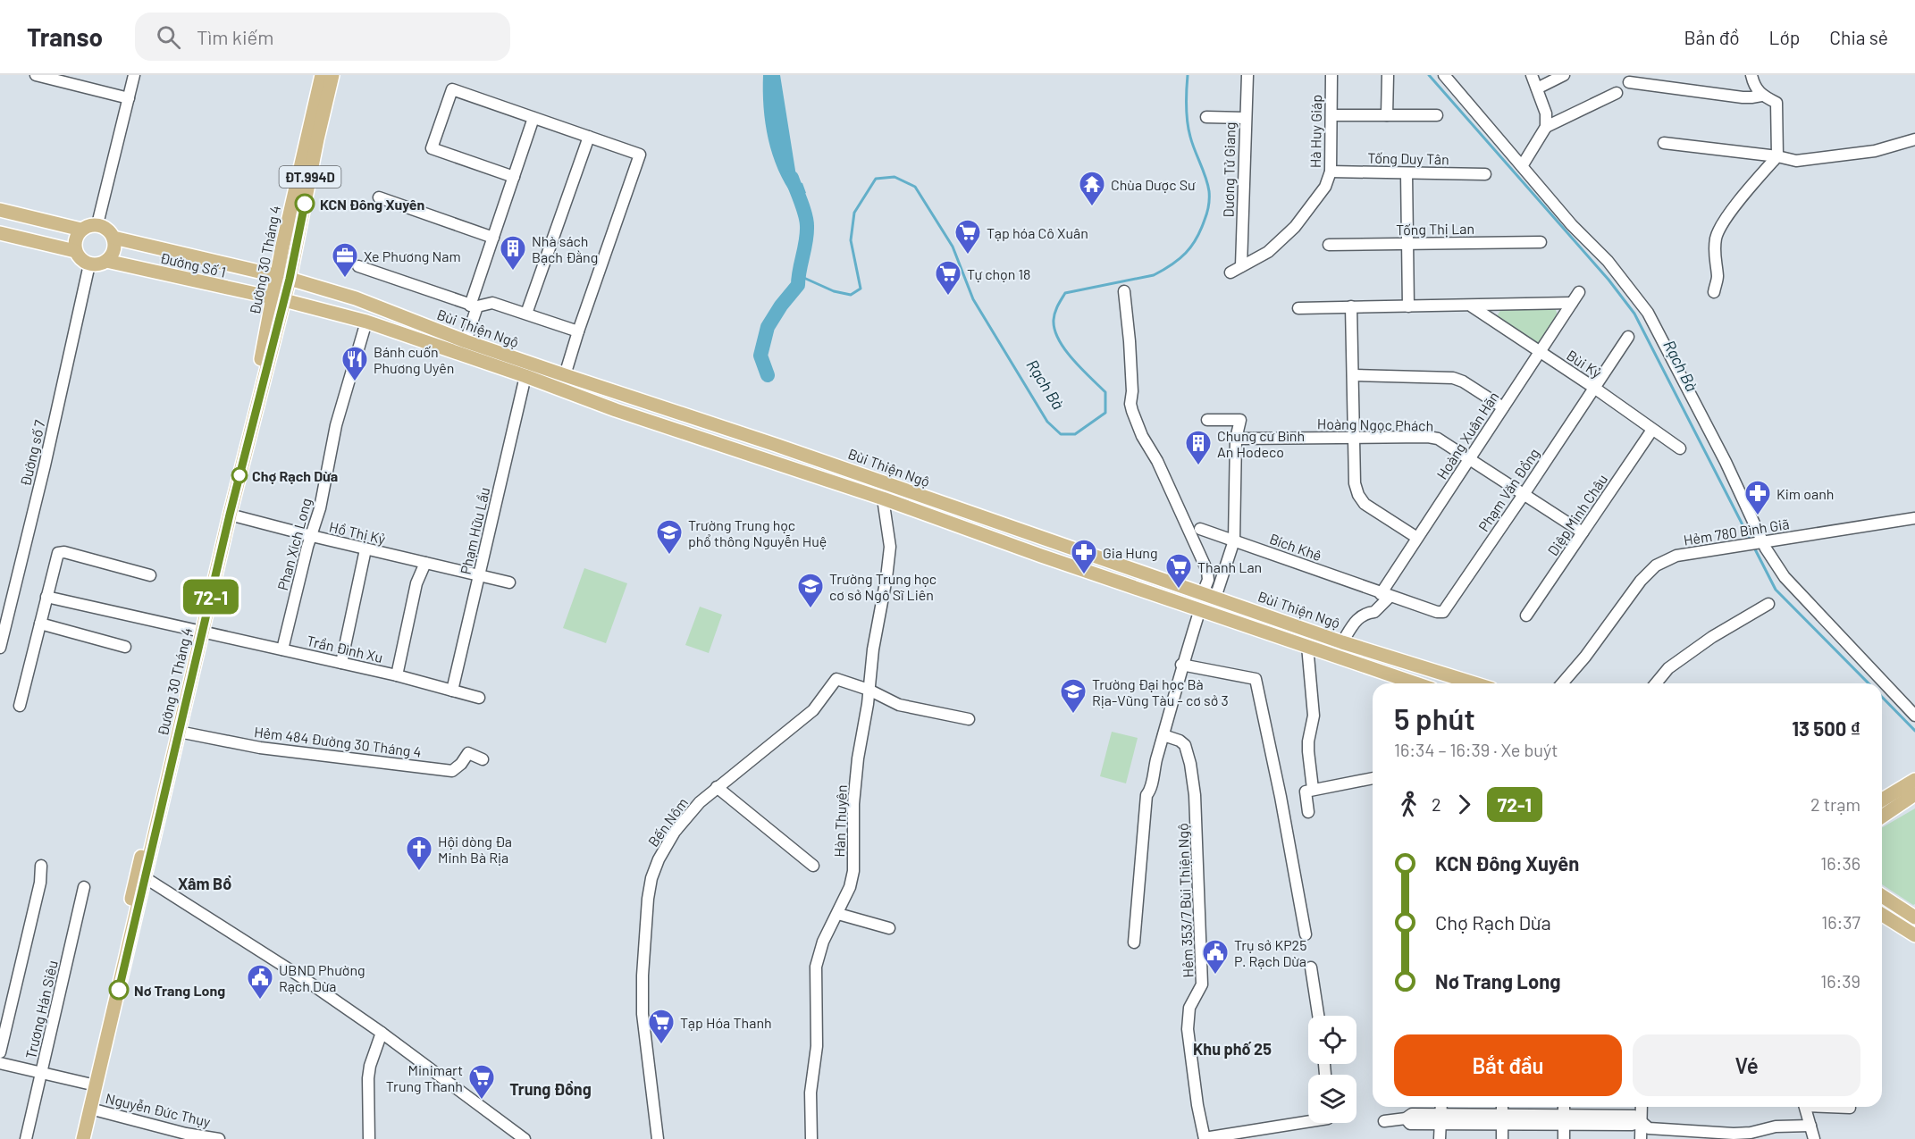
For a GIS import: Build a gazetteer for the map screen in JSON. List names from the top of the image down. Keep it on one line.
{"streets":{"main road":["ĐT.994D","Đường 30 Tháng 4","Đường Số 1","Bùi Thiện Ngộ"],"street":["Hà Huy Giáp","Tống Duy Tân","Dương Tử Giang","Tống Thị Lan","Bùi Kỷ","Hoàng Ngọc Phách","Hoàng Xuân Hãn","Đường số 7","Phạm Văn Đồng","Diệp Minh Châu","Phạm Hữu Lầu","Hẻm 780 Bình Giã","Hồ Thị Kỷ","Phan Xích Long","Bích Khê","Trần Đình Xu","Hẻm 484 Đường 30 Tháng 4","Hàn Thuyên","Bến Nôm","Hẻm 353/7 Bùi Thiện Ngộ","Trương Hán Siêu","Nguyễn Đức Thụy"]},"crossings":[["Hà Huy Giáp","Tống Duy Tân"],["Hà Huy Giáp","Dương Tử Giang"],["Đường 30 Tháng 4","Đường Số 1"],["Đường 30 Tháng 4","Bùi Thiện Ngộ"],["Đường 30 Tháng 4","Hồ Thị Kỷ"],["Đường 30 Tháng 4","Trần Đình Xu"],["Đường 30 Tháng 4","Hẻm 484 Đường 30 Tháng 4"],["Đường 30 Tháng 4","Nguyễn Đức Thụy"],["Đường Số 1","Bùi Thiện Ngộ"],["Đường Số 1","Đường số 7"],["Bùi Thiện Ngộ","Phạm Hữu Lầu"],["Bùi Thiện Ngộ","Phan Xích Long"],["Bùi Thiện Ngộ","Hàn Thuyên"],["Bùi Kỷ","Hoàng Xuân Hãn"],["Bùi Kỷ","Phạm Văn Đồng"],["Bùi Kỷ","Diệp Minh Châu"],["Hoàng Ngọc Phách","Hoàng Xuân Hãn"],["Hoàng Ngọc Phách","Phạm Văn Đồng"],["Hoàng Ngọc Phách","Diệp Minh Châu"],["Hoàng Xuân Hãn","Phạm Văn Đồng"],["Hoàng Xuân Hãn","Bích Khê"],["Phạm Văn Đồng","Bích Khê"],["Phạm Hữu Lầu","Hồ Thị Kỷ"],["Phạm Hữu Lầu","Trần Đình Xu"],["Hồ Thị Kỷ","Phan Xích Long"],["Phan Xích Long","Trần Đình Xu"],["Hàn Thuyên","Bến Nôm"]],"districts":["Xâm Bồ","Khu phố 25","Trung Đồng"],"water":["Rạch Bà"],"places":{"other":["KCN Đông Xuyên","Chợ Rạch Dừa","Nơ Trang Long"],"temple":["Chùa Dược Sư"],"supermarket":["Tạp hóa Cô Xuân","Tự chọn 18","Thanh Lan","Tạp Hóa Thanh","Minimart Trung Thanh"],"building":["Nhà sách Bạch Đằng","Chung cư Bình An Hodeco"],"office":["Xe Phương Nam"],"restaurant":["Bánh cuốn Phương Uyên"],"pharmacy":["Kim oanh","Gia Hưng"],"school or university":["Trường Trung học phổ thông Nguyễn Huệ","Trường Trung học cơ sở Ngô Sĩ Liên","Trường Đại học Bà Rịa-Vũng Tàu - cơ sở 3"],"church":["Hội dòng Đa Minh Bà Rịa"],"public building":["Trụ sở KP25 P. Rạch Dừa","UBND Phường Rạch Dừa"]},"lines":["bus line 72-1"],"page":{"header":"Transo","search":"Tìm kiếm","nav":["Bản đồ","Lớp","Chia sẻ"],"on_map":"72-1","heading":["5 phút","16:34 – 16:39 · Xe buýt","13 500 ₫"],"legs":["2","72-1","2 trạm"],"list":[{"name":"KCN Đông Xuyên","value":"16:36"},{"name":"Chợ Rạch Dừa","value":"16:37"},{"name":"Nơ Trang Long","value":"16:39"}],"buttons":["Bắt đầu","Vé"]}}
